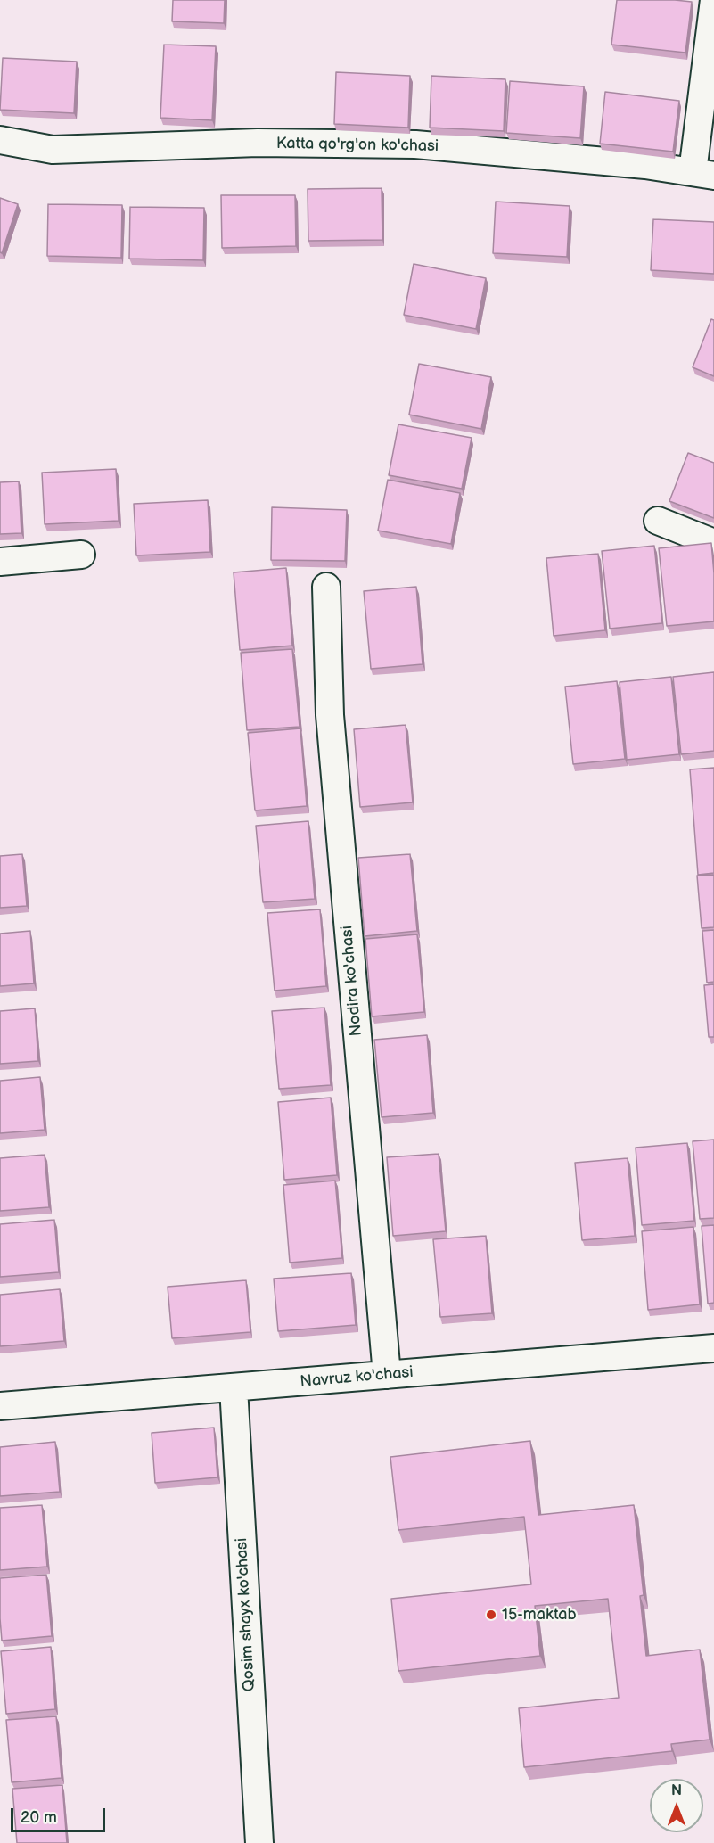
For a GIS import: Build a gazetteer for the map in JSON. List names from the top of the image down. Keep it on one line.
{"streets":{"street":["Katta qo'rg'on ko'chasi","Nodira ko'chasi","Navruz ko'chasi","Qosim shayx ko'chasi"]},"crossings":[["Nodira ko'chasi","Navruz ko'chasi"],["Navruz ko'chasi","Qosim shayx ko'chasi"]],"places":["15-maktab"],"scale_bar":"20 m","north":"top"}
